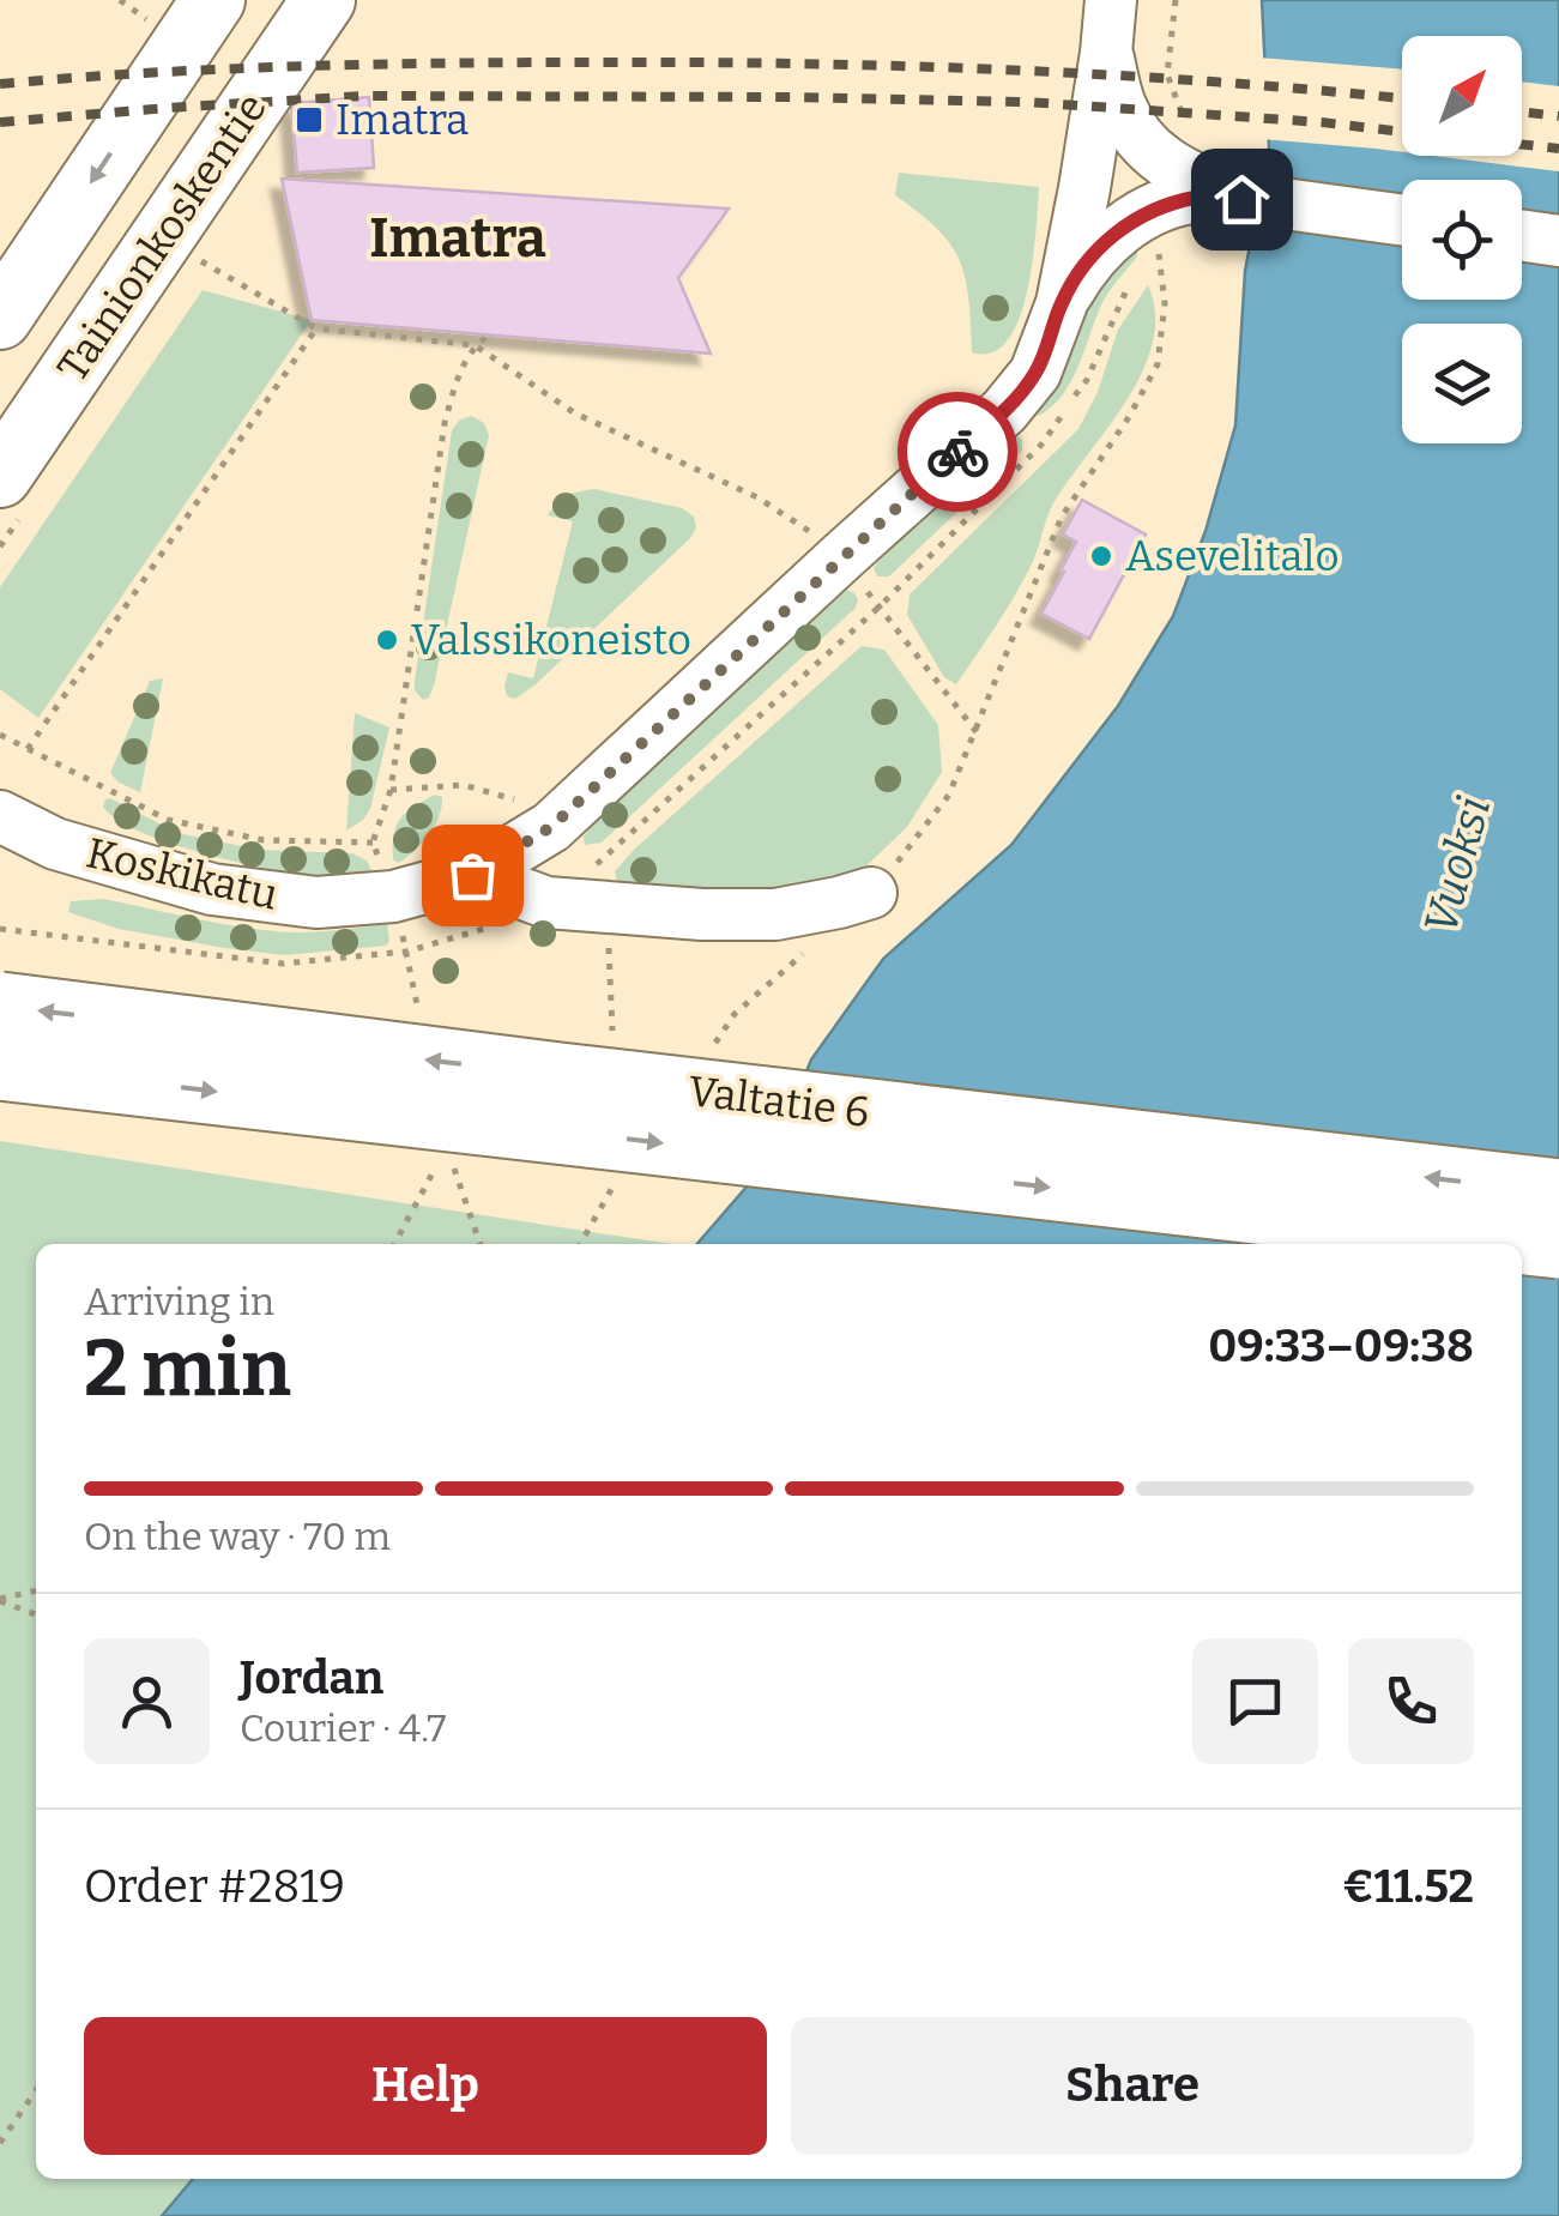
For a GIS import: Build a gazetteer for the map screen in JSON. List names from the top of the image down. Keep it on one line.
{"streets":{"highway":["Valtatie 6"],"main road":["Tainionkoskentie"],"street":["Koskikatu"]},"districts":["Imatra"],"water":["Vuoksi"],"places":{"transit":["Imatra"],"other":["Asevelitalo","Valssikoneisto"]},"north":"top right","page":{"heading":["2 min","Arriving in","09:33–09:38"],"panel":["Jordan","Courier · 4.7","Order #2819","€11.52"],"bar":"On the way · 70 m","buttons":["Help","Share"]}}
